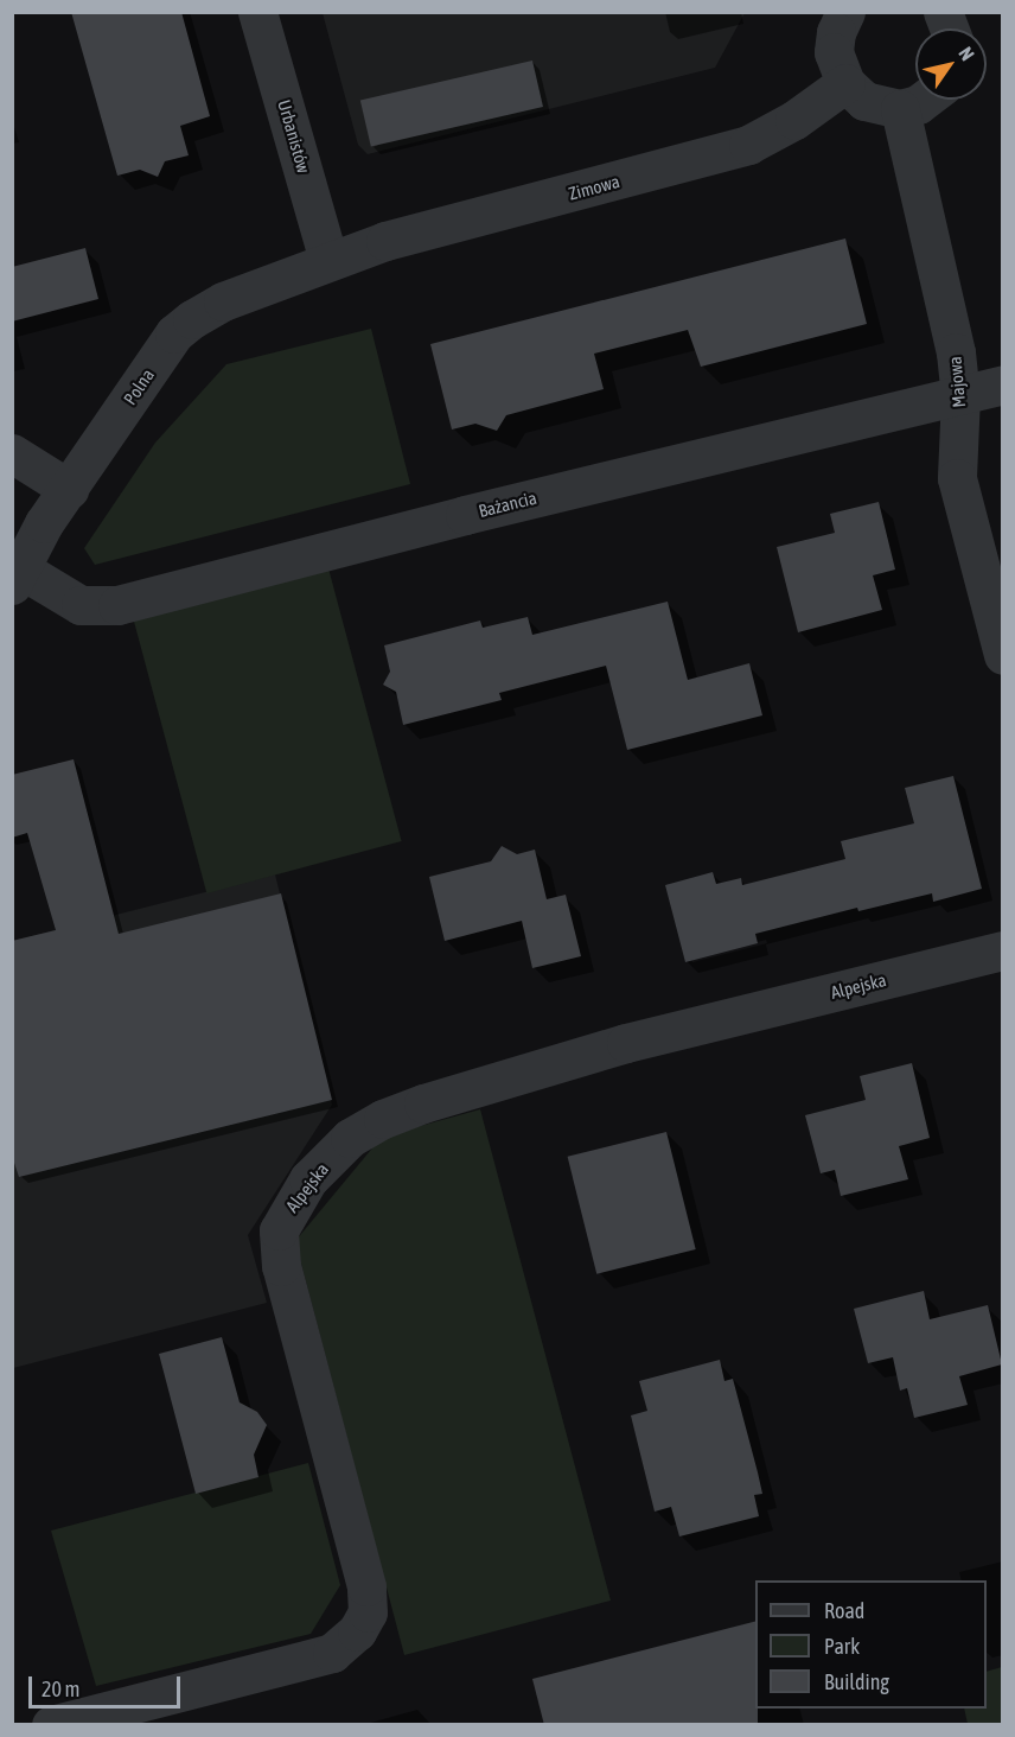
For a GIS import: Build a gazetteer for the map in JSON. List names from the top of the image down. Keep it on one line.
{"streets":{"street":["Urbanistów","Zimowa","Majowa","Polna","Bażancia","Alpejska"]},"crossings":[["Urbanistów","Zimowa"],["Urbanistów","Polna"],["Zimowa","Polna"],["Majowa","Bażancia"],["Polna","Bażancia"]],"legend":["Road","Park","Building"],"scale_bar":"20 m","north":"top right"}
